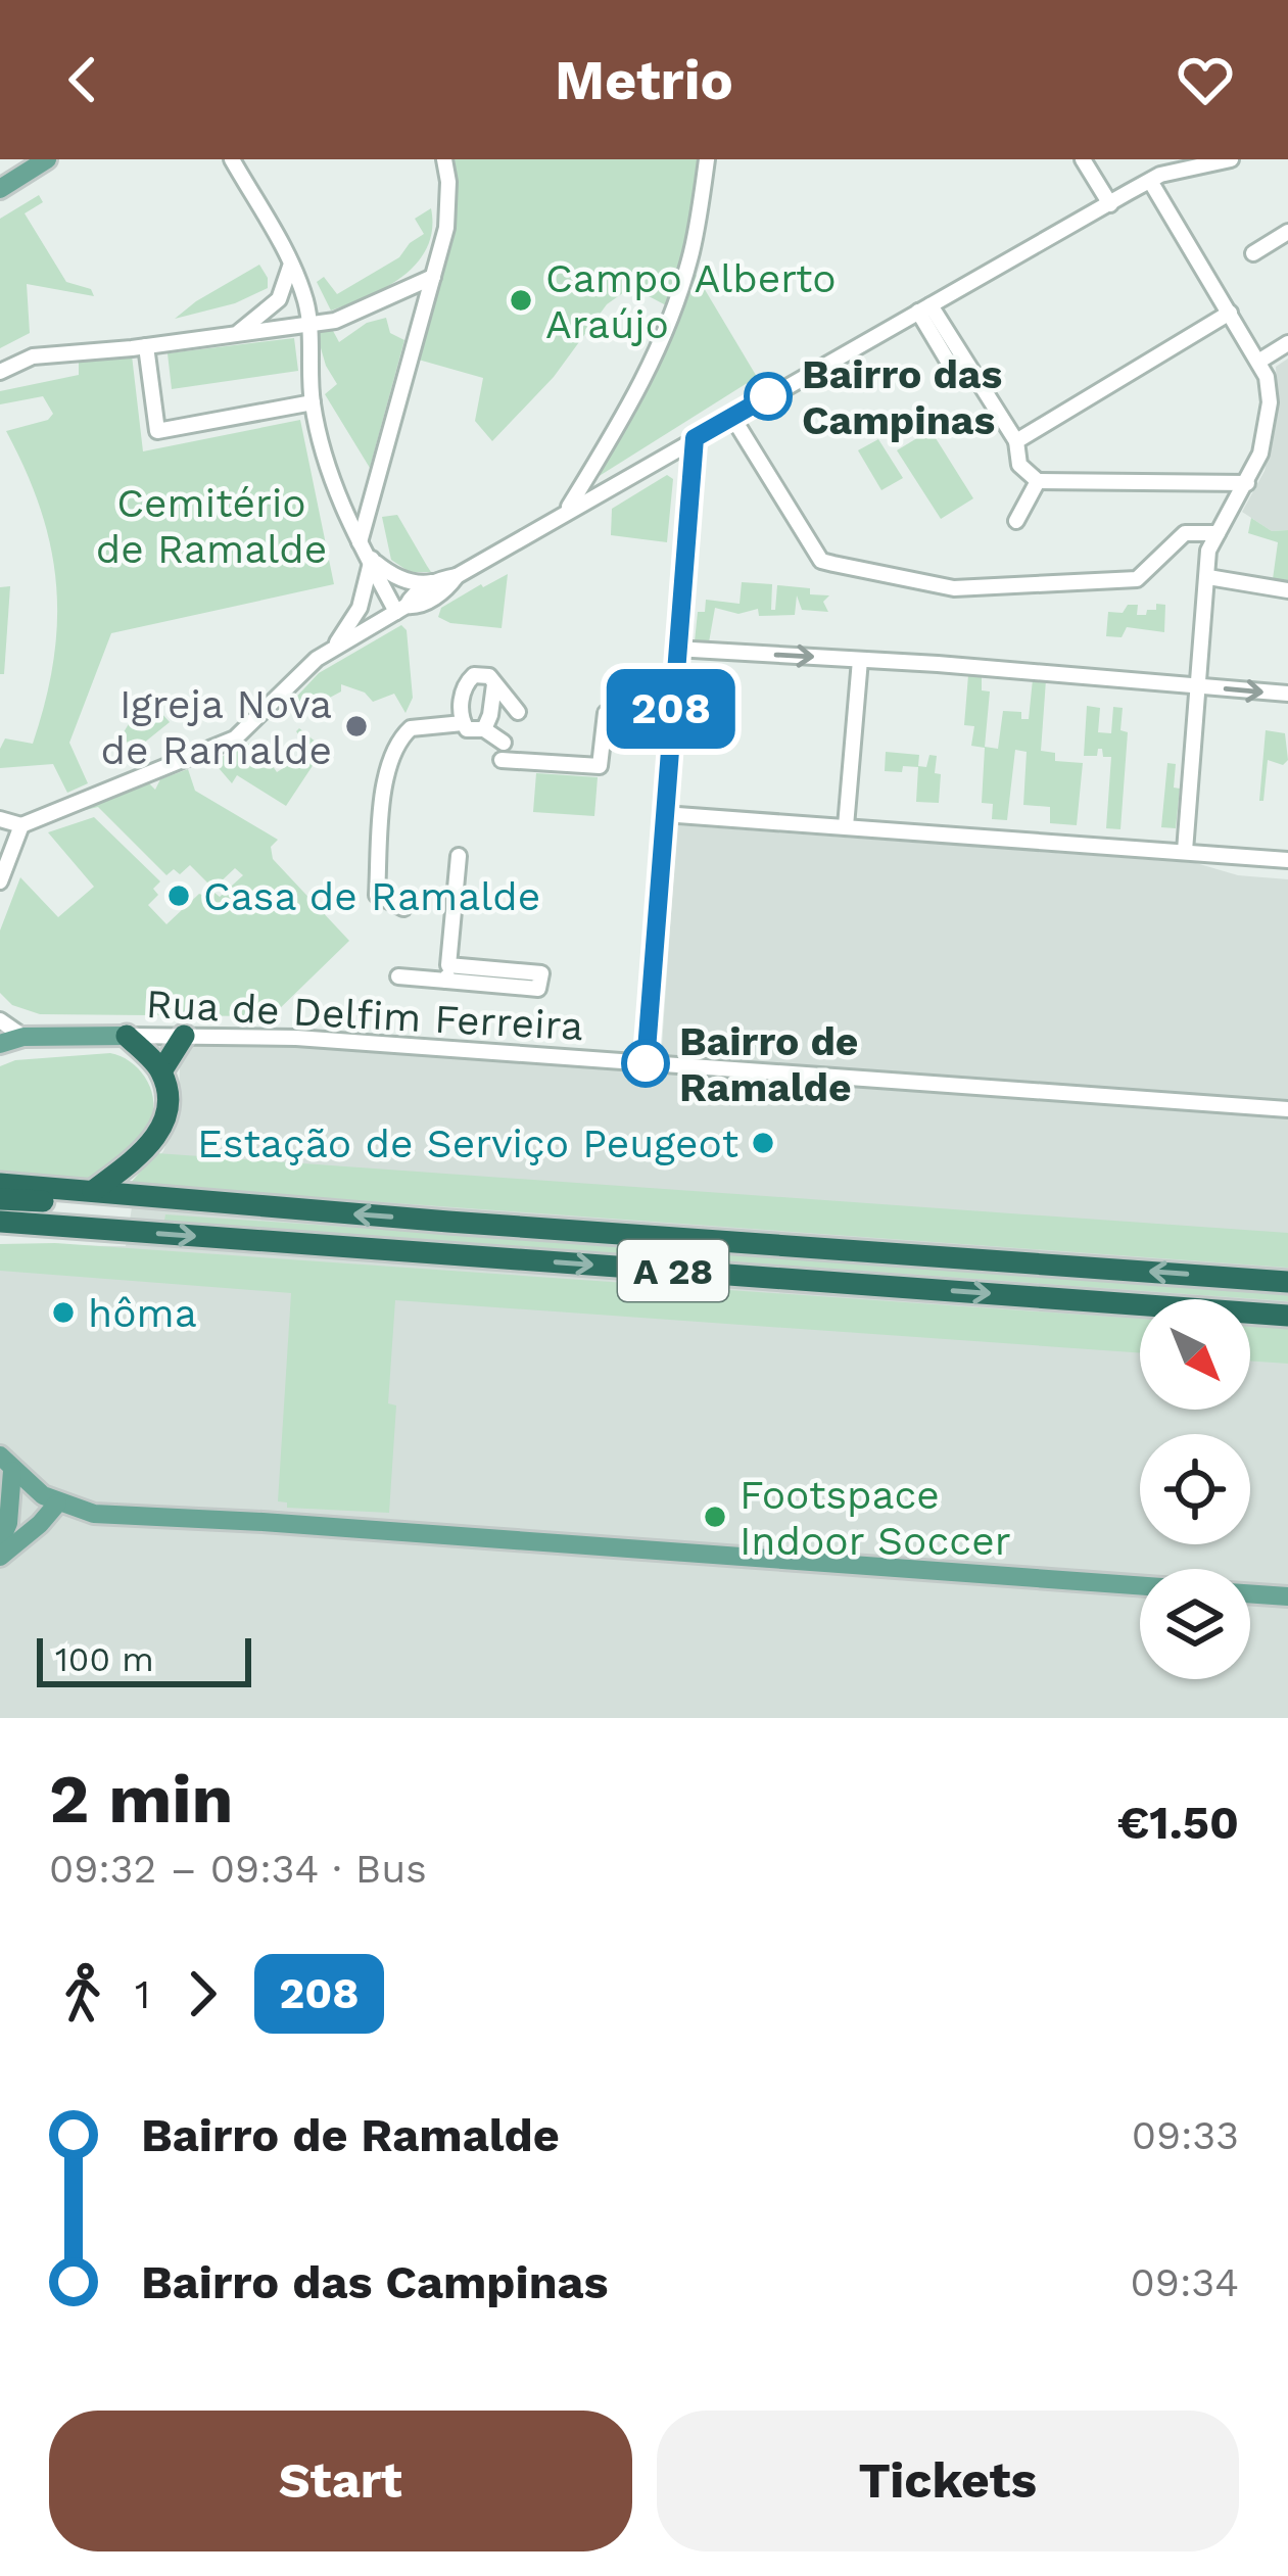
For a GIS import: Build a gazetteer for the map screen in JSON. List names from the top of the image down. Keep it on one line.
{"streets":{"highway":["A 28"],"main road":["Rua de Delfim Ferreira"]},"parks":["Cemitério de Ramalde"],"places":["Campo Alberto Araújo","Bairro das Campinas","Igreja Nova de Ramalde","Casa de Ramalde","Bairro de Ramalde","Estação de Serviço Peugeot","hôma","Footspace Indoor Soccer"],"lines":["bus line 208"],"scale_bar":"100 m","north":"bottom right","page":{"header":"Metrio","on_map":"208","scale":"100 m","heading":["2 min","09:32 – 09:34 · Bus","€1.50"],"legs":["1","208"],"list":[{"name":"Bairro de Ramalde","value":"09:33"},{"name":"Bairro das Campinas","value":"09:34"}],"buttons":["Start","Tickets"]}}
